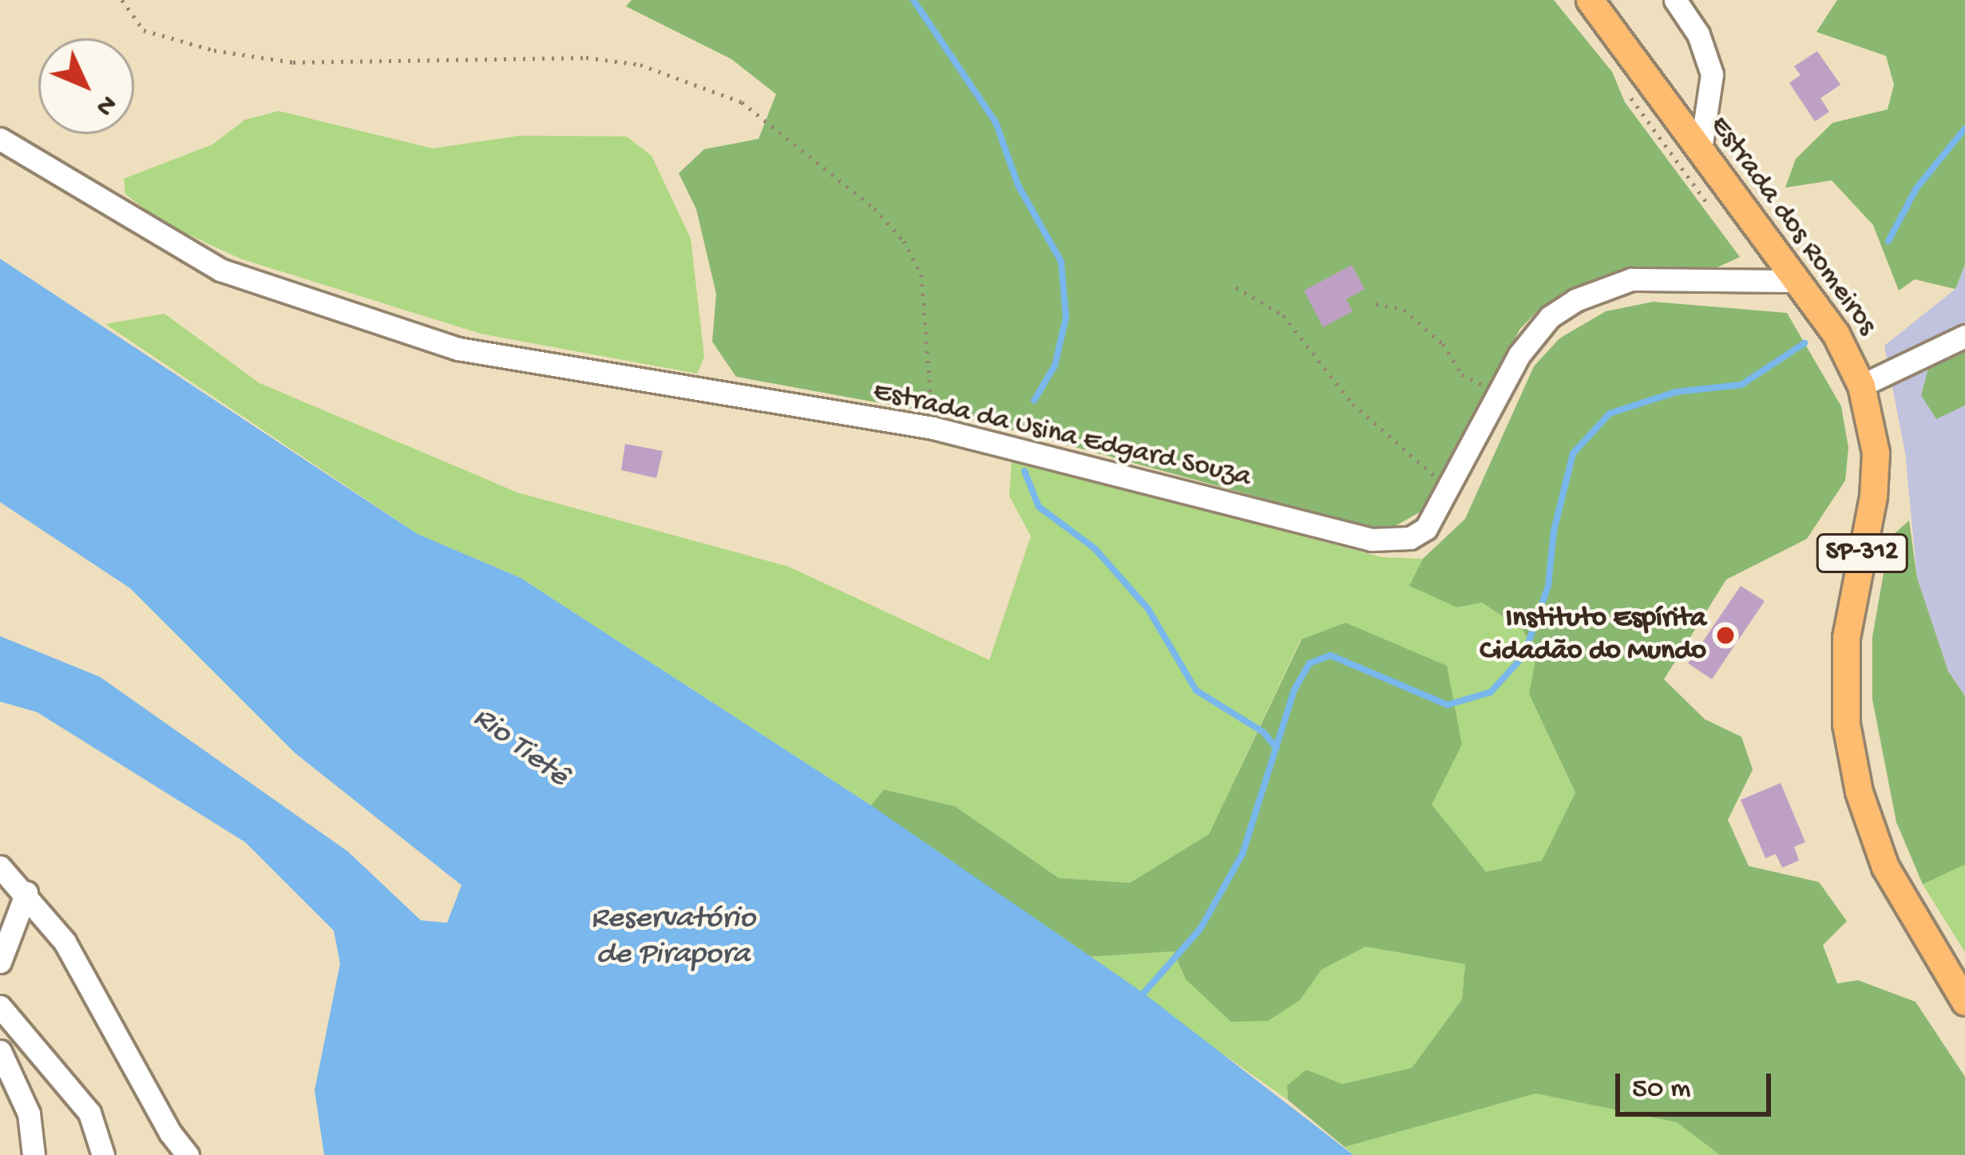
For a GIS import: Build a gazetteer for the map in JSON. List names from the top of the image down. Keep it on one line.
{"streets":{"main road":["Estrada dos Romeiros","SP-312"],"lane":["Estrada da Usina Edgard Souza"]},"crossings":[["Estrada dos Romeiros","Estrada da Usina Edgard Souza"]],"water":["Rio Tietê","Reservatório de Pirapora"],"places":["Instituto Espírita Cidadão do Mundo"],"scale_bar":"50 m","north":"bottom right"}
